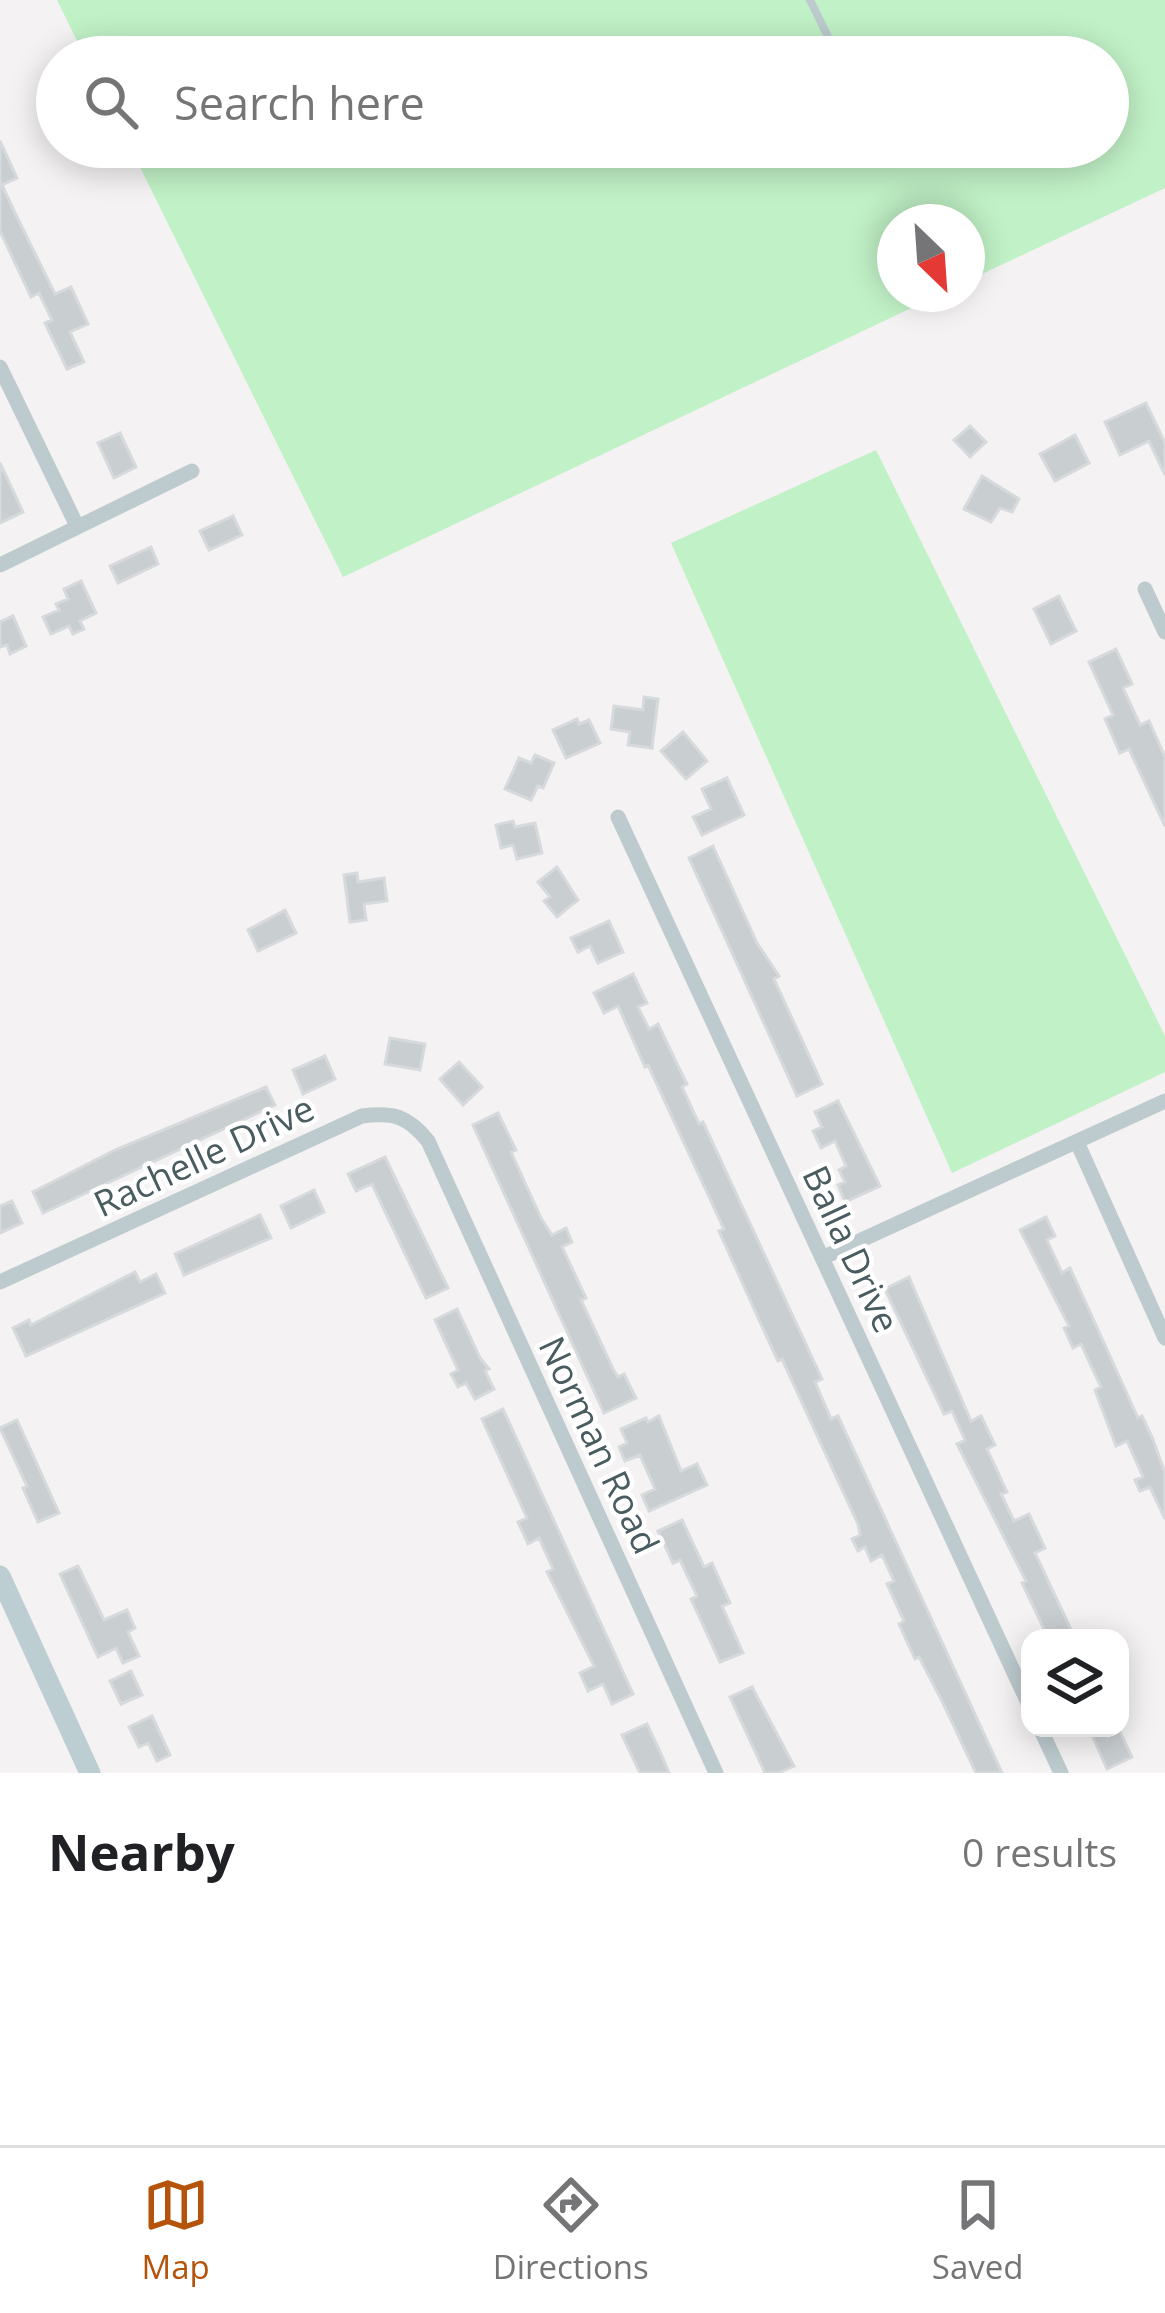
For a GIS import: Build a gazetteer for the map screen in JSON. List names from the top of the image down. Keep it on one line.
{"streets":{"street":["Rachelle Drive","Balla Drive","Norman Road"]},"crossings":[["Rachelle Drive","Norman Road"]],"north":"bottom right","page":{"search":"Search here","heading":["Nearby","0 results"],"nav":["Map","Directions","Saved"]}}
